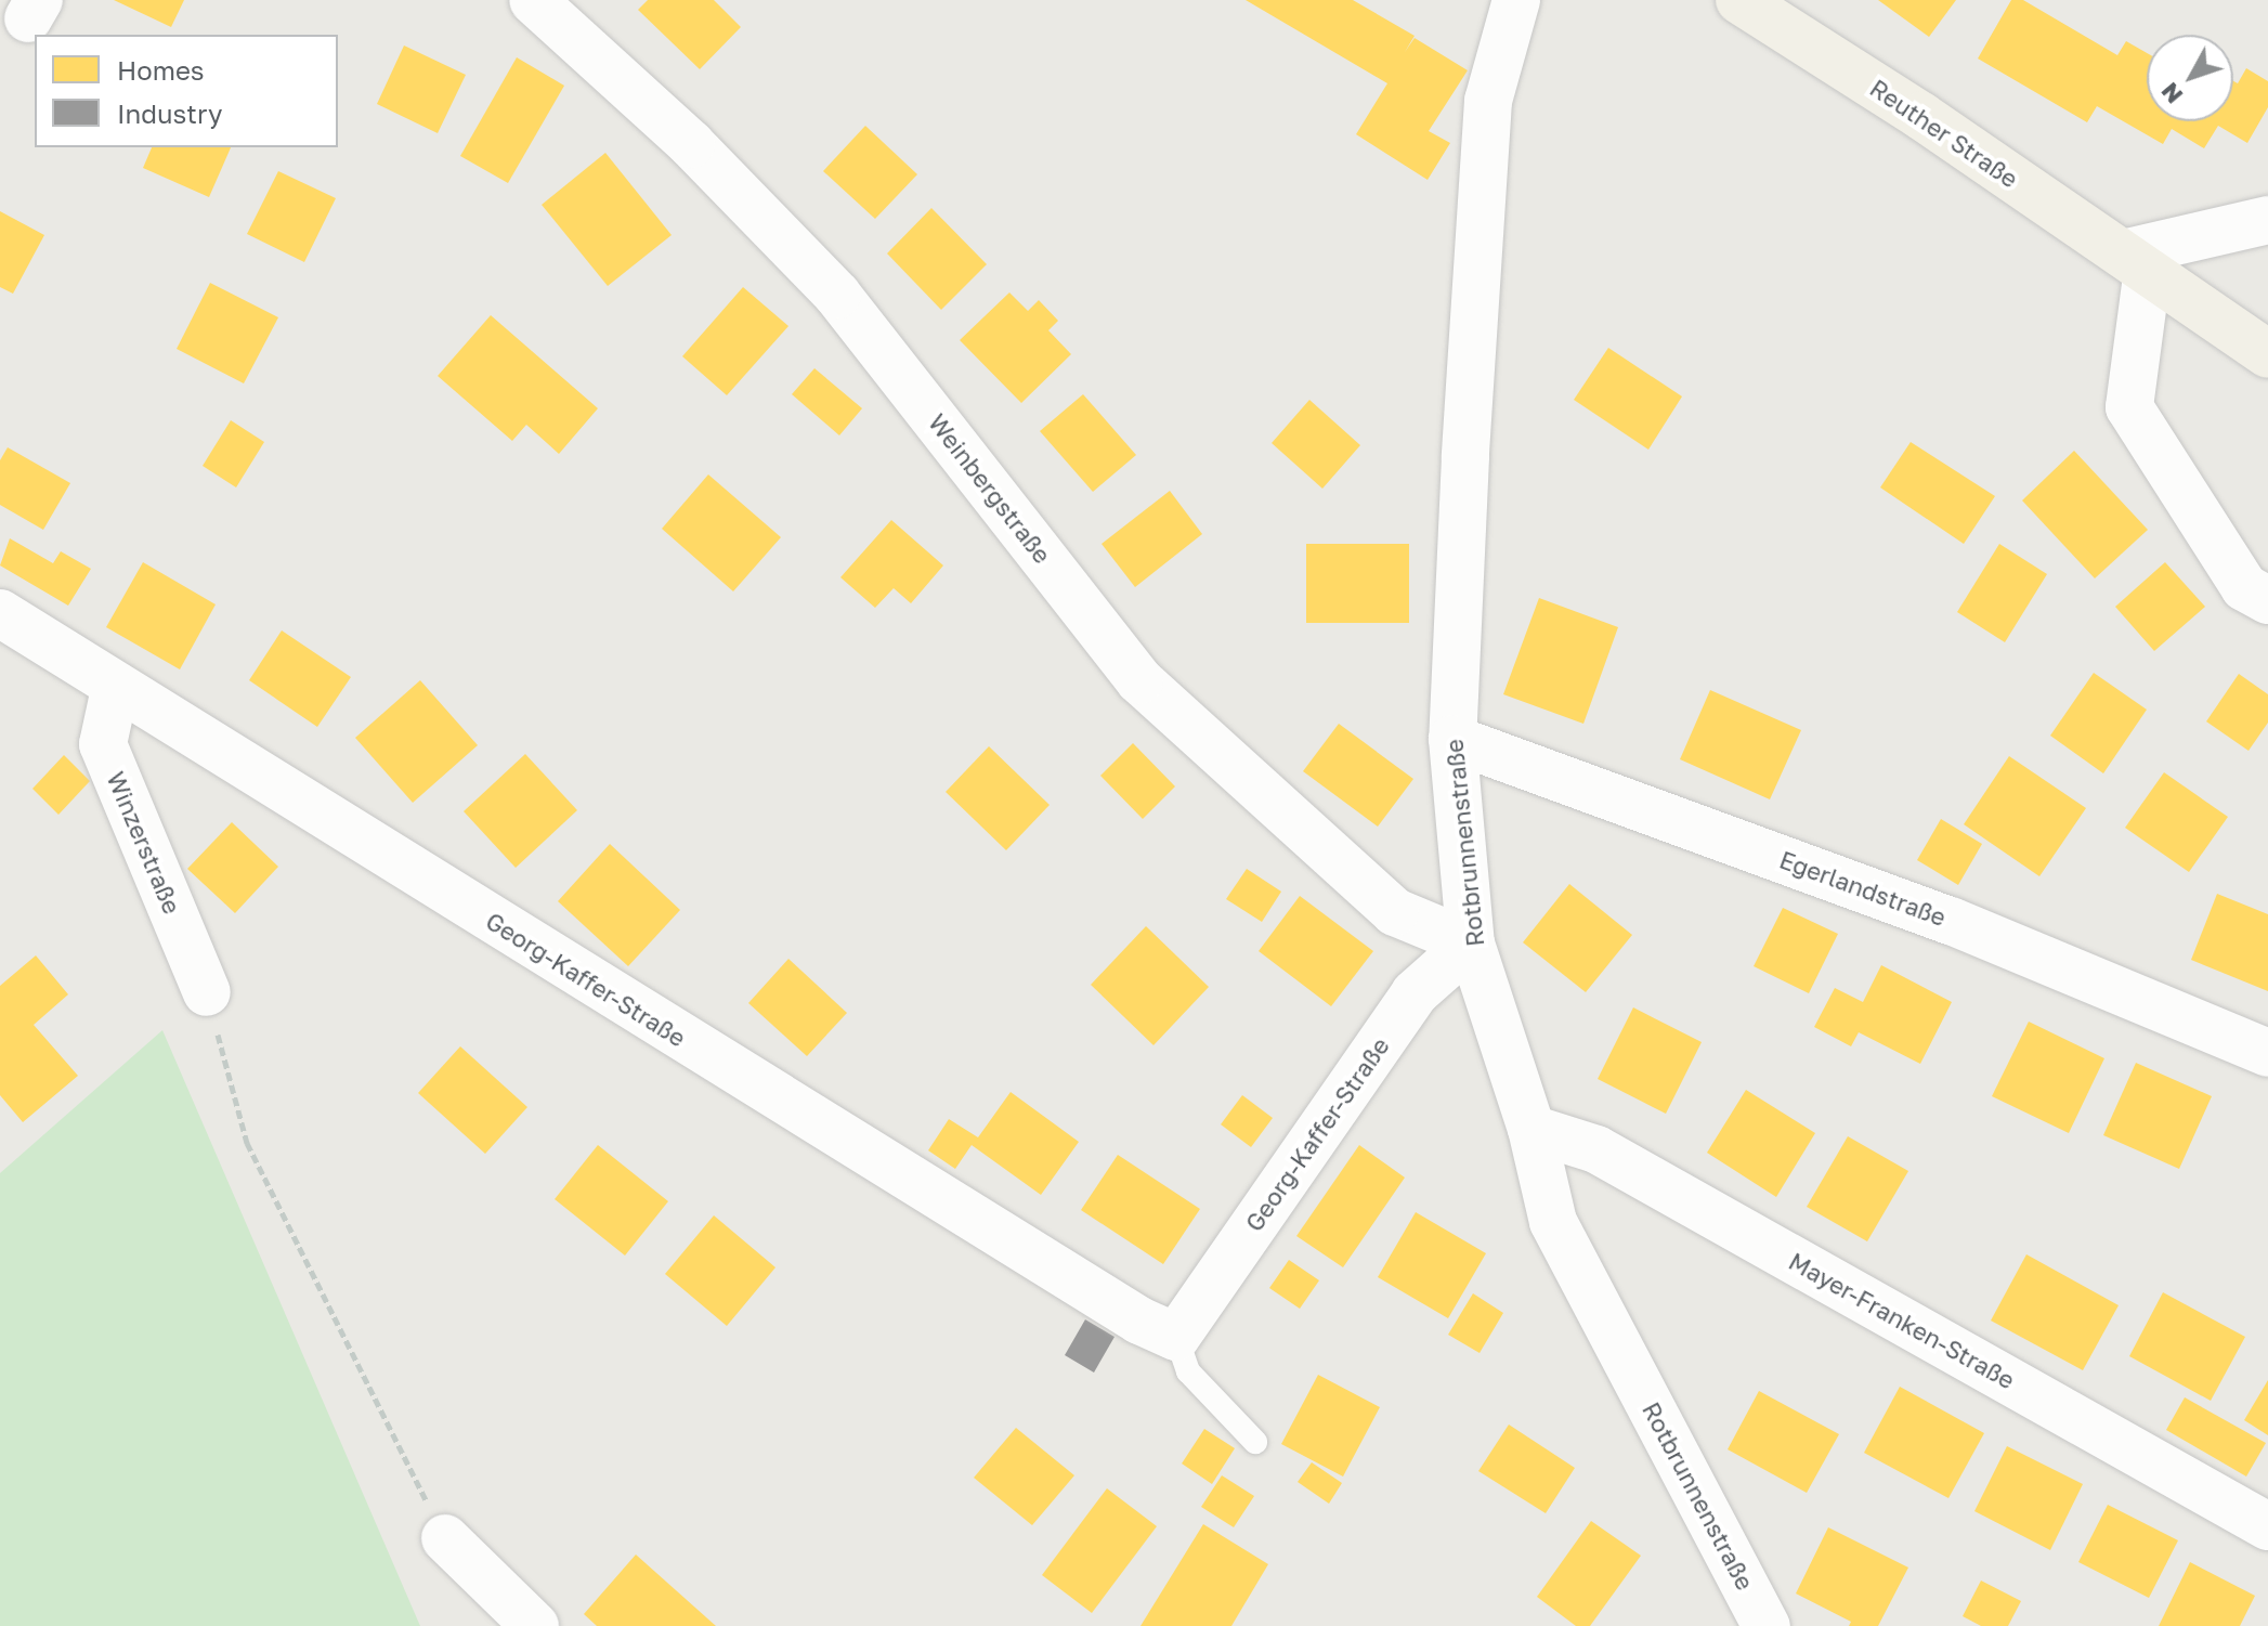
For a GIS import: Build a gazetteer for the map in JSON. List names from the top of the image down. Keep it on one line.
{"streets":{"main road":["Reuther Straße"],"street":["Weinbergstraße","Winzerstraße","Rotbrunnenstraße","Egerlandstraße","Georg-Kaffer-Straße","Mayer-Franken-Straße"]},"crossings":[["Weinbergstraße","Rotbrunnenstraße"],["Weinbergstraße","Georg-Kaffer-Straße"],["Winzerstraße","Georg-Kaffer-Straße"],["Rotbrunnenstraße","Egerlandstraße"],["Rotbrunnenstraße","Georg-Kaffer-Straße"],["Rotbrunnenstraße","Mayer-Franken-Straße"]],"legend":["Homes","Industry"],"north":"bottom left"}
